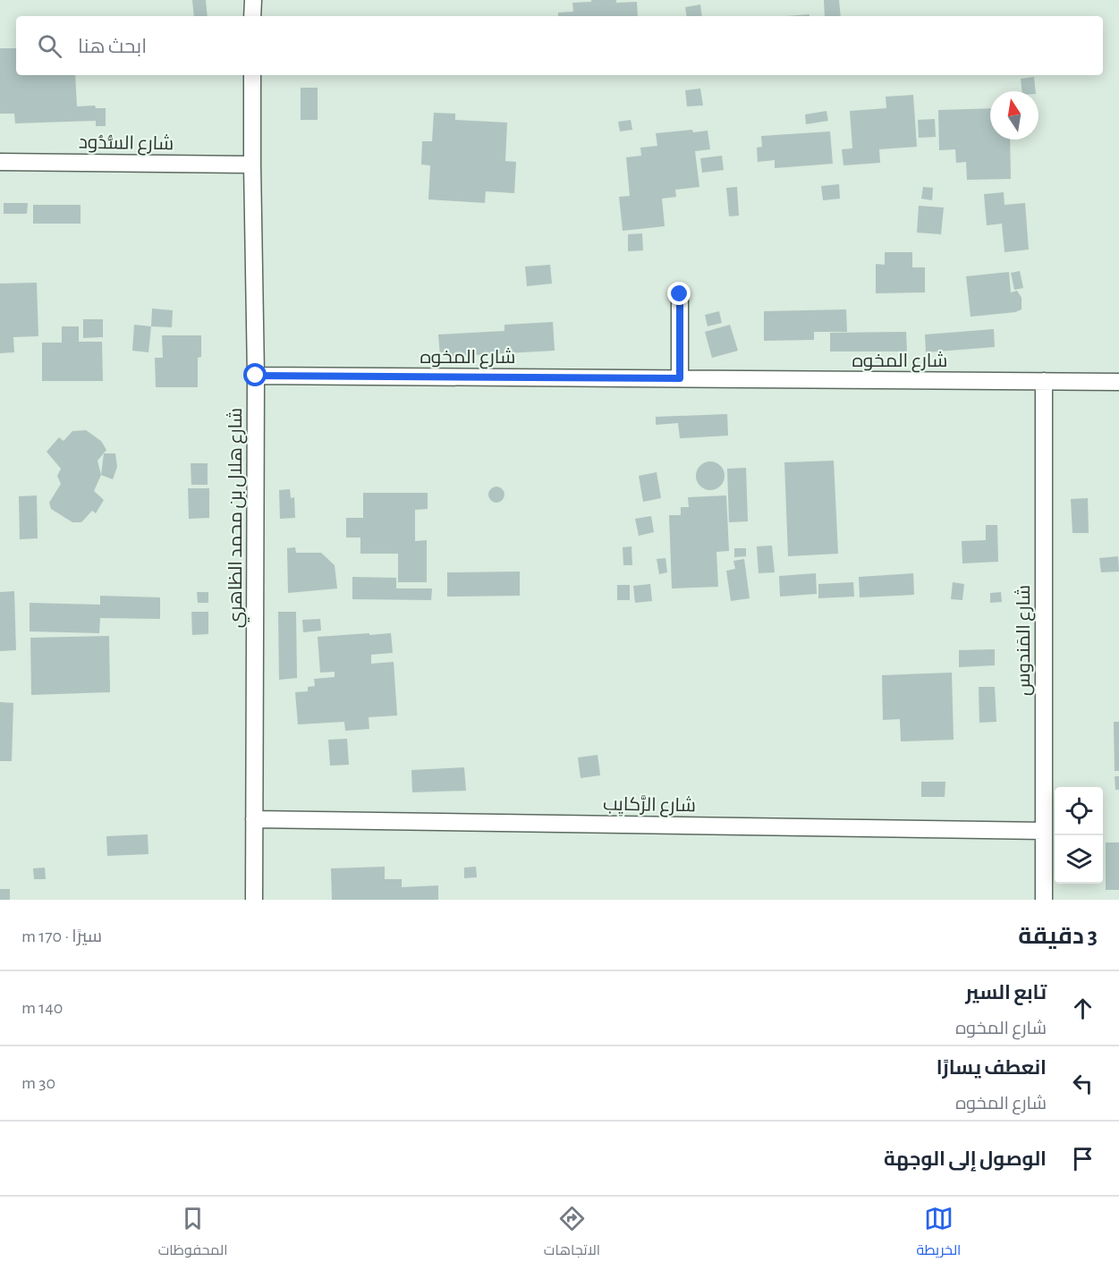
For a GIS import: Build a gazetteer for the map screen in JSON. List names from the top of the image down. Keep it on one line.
{"streets":{"street":["شارع السُّدُود","شارع المخوه","شارع هلال بن محمد الظاهري","شارع المَندوس","شارع الرَّكايِب"]},"crossings":[["شارع السُّدُود","شارع هلال بن محمد الظاهري"],["شارع المخوه","شارع هلال بن محمد الظاهري"],["شارع المخوه","شارع المَندوس"],["شارع هلال بن محمد الظاهري","شارع الرَّكايِب"],["شارع المَندوس","شارع الرَّكايِب"]],"north":"top","page":{"search":"ابحث هنا","heading":["3 دقيقة","سيرًا · 170 m"],"list":[["تابع السير","شارع المخوه","140 m"],["انعطف يسارًا","شارع المخوه","30 m"],"الوصول إلى الوجهة"],"nav":["الخريطة","الاتجاهات","المحفوظات"]}}
